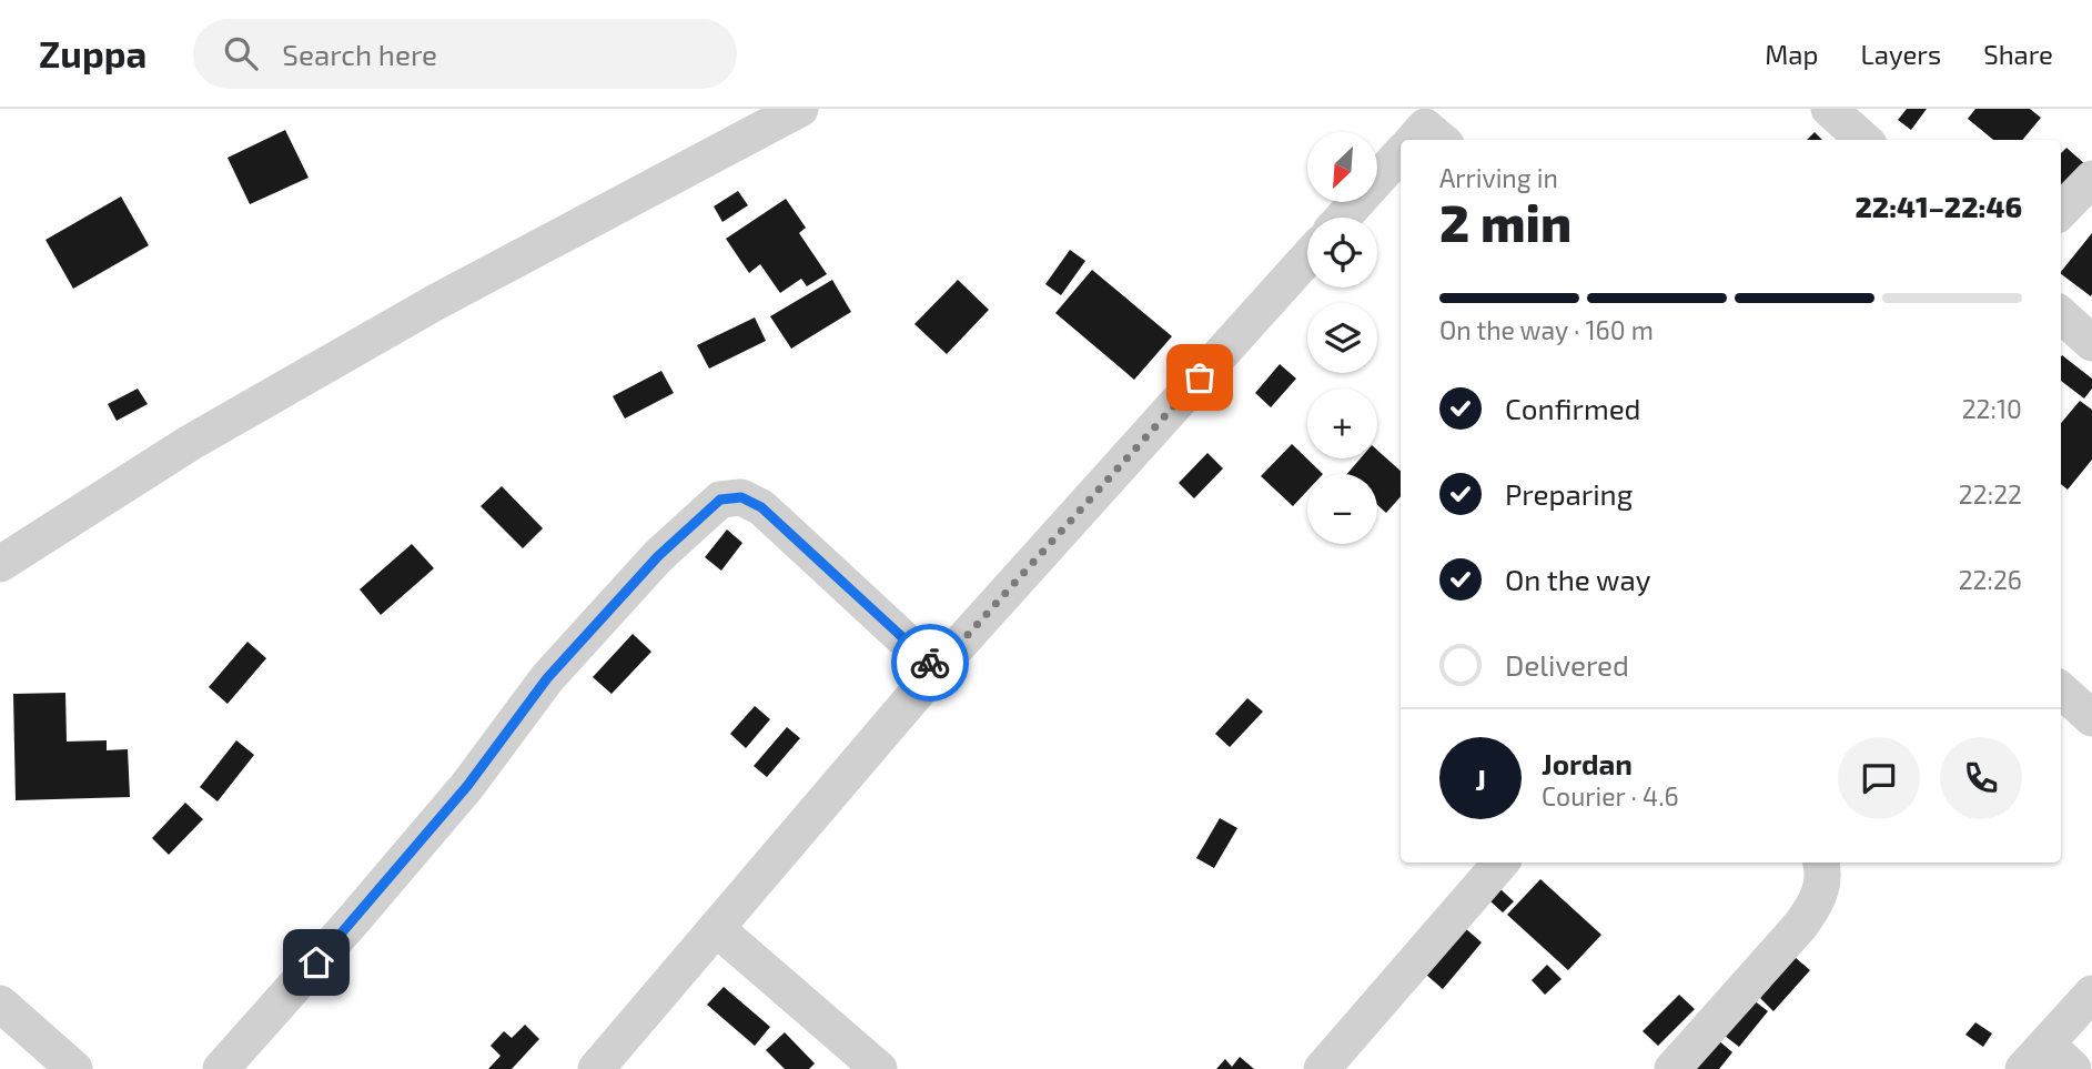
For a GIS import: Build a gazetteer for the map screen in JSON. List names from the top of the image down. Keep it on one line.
{"north":"bottom left","page":{"header":"Zuppa","search":"Search here","nav":["Map","Layers","Share"],"map_buttons":["+","−"],"heading":["2 min","Arriving in","22:41–22:46"],"panel":["Jordan","Courier · 4.6"],"bar":"On the way · 160 m","list":[["Confirmed","22:10"],["Preparing","22:22"],["On the way","22:26"],"Delivered"],"round":"J"}}
